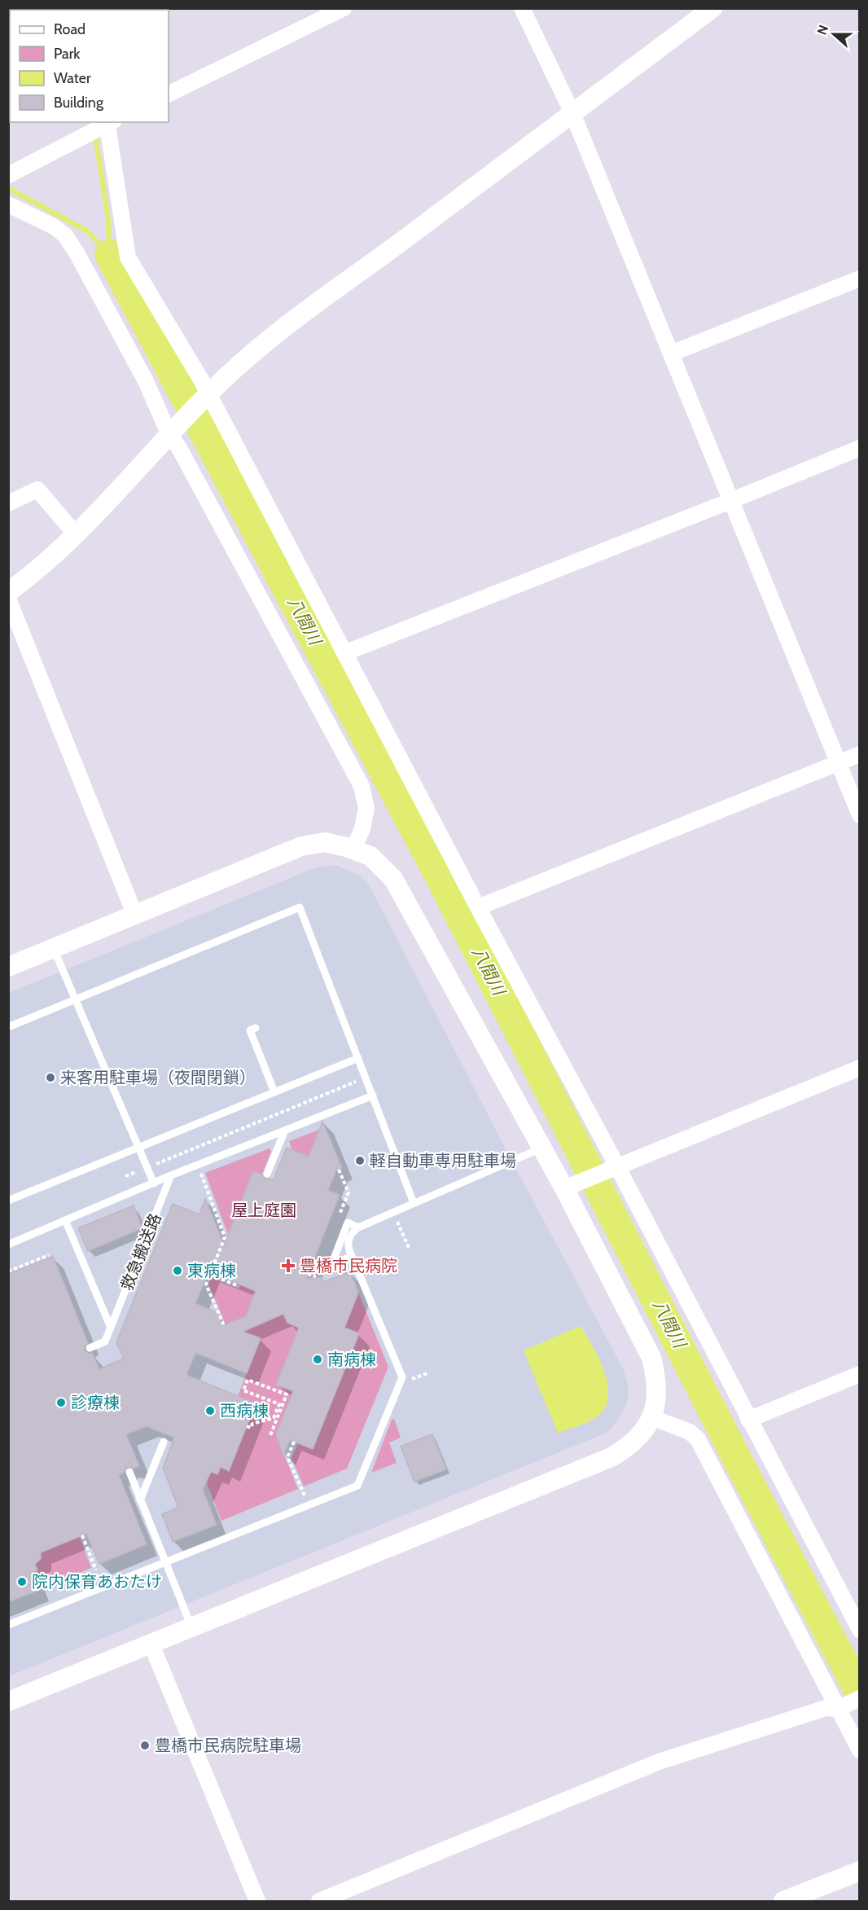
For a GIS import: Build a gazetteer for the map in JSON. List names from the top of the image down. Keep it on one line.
{"streets":{"lane":["救急搬送路"]},"water":["八間川"],"parks":["屋上庭園"],"places":{"other":["来客用駐車場（夜間閉鎖）","軽自動車専用駐車場","東病棟","南病棟","診療棟","西病棟","院内保育あおたけ","豊橋市民病院駐車場"],"health":["豊橋市民病院"]},"legend":["Road","Park","Water","Building"],"north":"left"}
